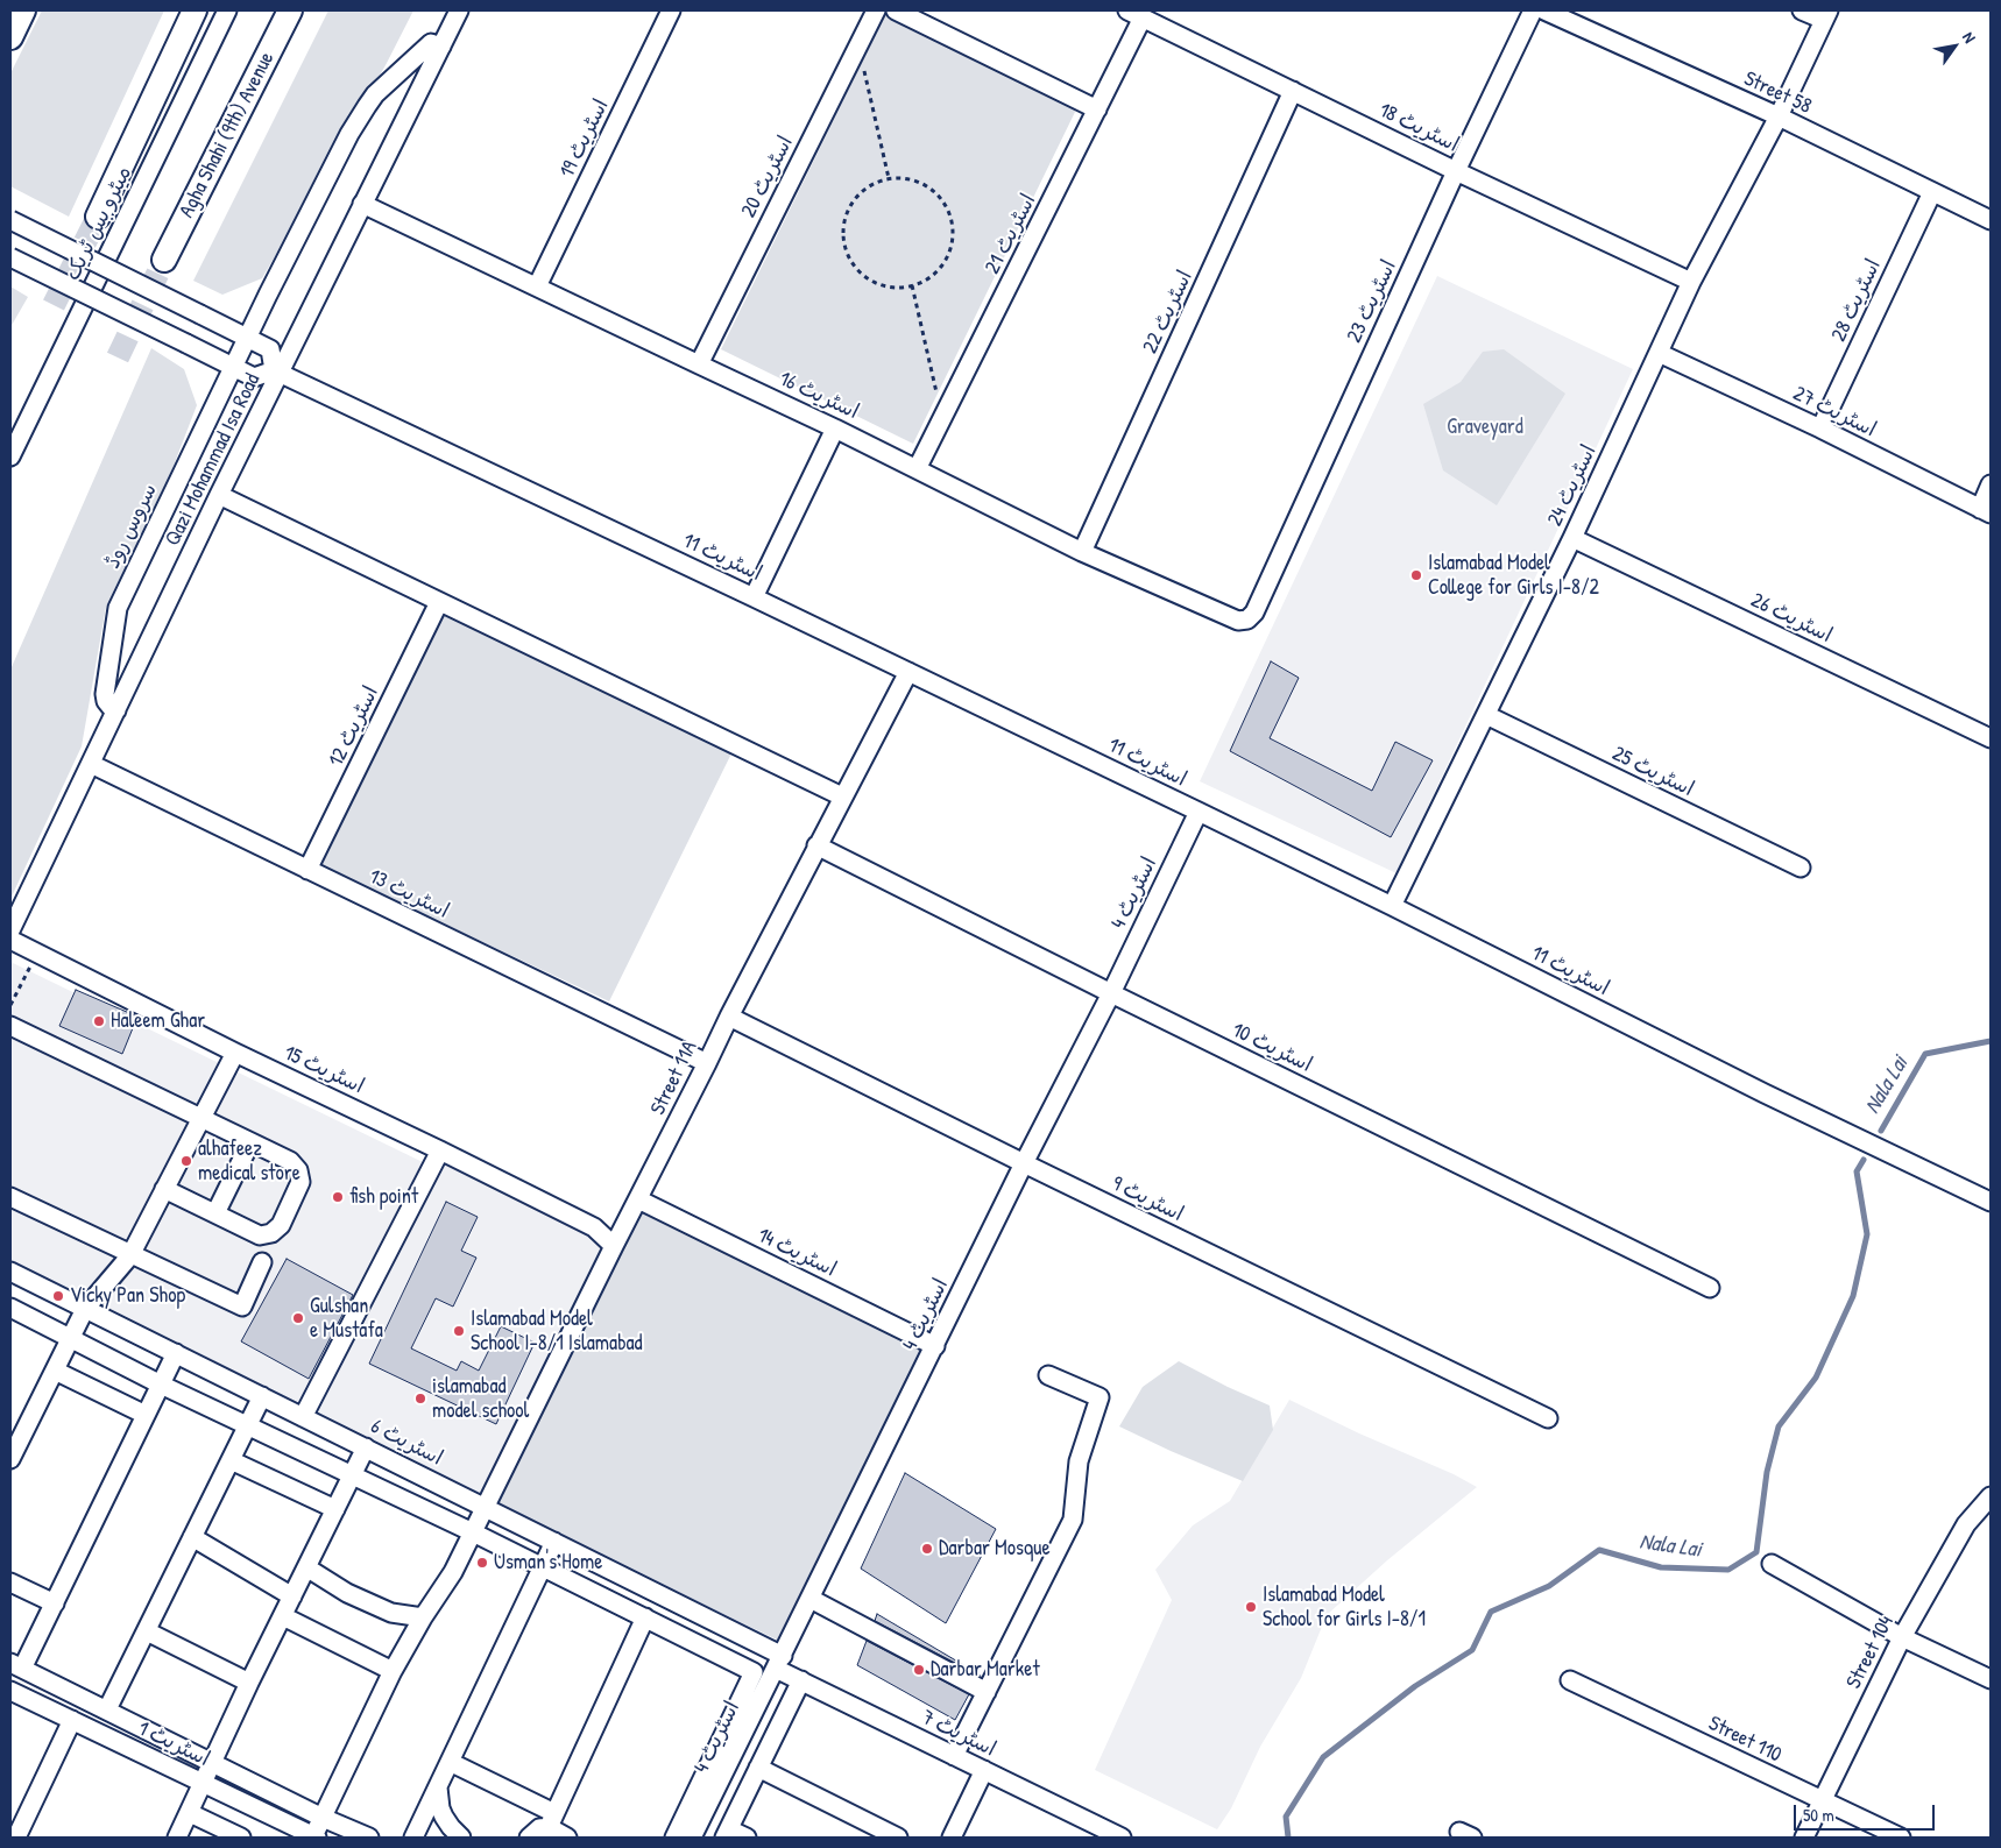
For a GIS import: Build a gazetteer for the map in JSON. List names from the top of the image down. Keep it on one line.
{"streets":{"main road":["Agha Shahi (9th) Avenue"],"street":["Street 58","اسٹریٹ 18","اسٹریٹ 19","اسٹریٹ 20","میٹرو بس ٹریک","اسٹریٹ 21","اسٹریٹ 28","اسٹریٹ 23","اسٹریٹ 22","اسٹریٹ 16","اسٹریٹ 27","Qazi Mohammad Isa Road","اسٹریٹ 24","سروس روڈ","اسٹریٹ 11","اسٹریٹ 26","اسٹریٹ 12","اسٹریٹ 25","اسٹریٹ 4","اسٹریٹ 13","اسٹریٹ 10","اسٹریٹ 15","Street 11A","اسٹریٹ 9","اسٹریٹ 14","اسٹریٹ 6","Street 104","اسٹریٹ 7","Street 110","اسٹریٹ 1"]},"crossings":[["Street 58","اسٹریٹ 28"],["Street 58","اسٹریٹ 24"],["اسٹریٹ 18","اسٹریٹ 21"],["اسٹریٹ 18","اسٹریٹ 23"],["اسٹریٹ 18","اسٹریٹ 22"],["اسٹریٹ 18","اسٹریٹ 24"],["اسٹریٹ 19","اسٹریٹ 16"],["اسٹریٹ 20","اسٹریٹ 16"],["اسٹریٹ 21","اسٹریٹ 16"],["اسٹریٹ 28","اسٹریٹ 27"],["اسٹریٹ 23","اسٹریٹ 16"],["اسٹریٹ 22","اسٹریٹ 16"],["اسٹریٹ 16","Qazi Mohammad Isa Road"],["اسٹریٹ 27","اسٹریٹ 24"],["Qazi Mohammad Isa Road","سروس روڈ"],["Qazi Mohammad Isa Road","اسٹریٹ 11"],["Qazi Mohammad Isa Road","اسٹریٹ 13"],["اسٹریٹ 24","اسٹریٹ 11"],["اسٹریٹ 24","اسٹریٹ 26"],["اسٹریٹ 24","اسٹریٹ 25"],["اسٹریٹ 11","اسٹریٹ 4"],["اسٹریٹ 11","Street 11A"],["اسٹریٹ 12","اسٹریٹ 13"],["اسٹریٹ 4","اسٹریٹ 10"],["اسٹریٹ 4","اسٹریٹ 9"],["اسٹریٹ 4","اسٹریٹ 14"],["اسٹریٹ 4","اسٹریٹ 6"],["اسٹریٹ 4","اسٹریٹ 7"],["اسٹریٹ 13","Street 11A"],["اسٹریٹ 10","Street 11A"],["اسٹریٹ 15","Street 11A"],["Street 11A","اسٹریٹ 9"],["Street 11A","اسٹریٹ 14"],["Street 11A","اسٹریٹ 6"],["Street 11A","اسٹریٹ 1"],["اسٹریٹ 6","اسٹریٹ 7"],["Street 104","Street 110"]],"water":["Nala Lai"],"parks":["Graveyard"],"places":["Islamabad Model College for Girls I-8/2","Haleem Ghar","alhafeez medical store","fish point","Vicky Pan Shop","Gulshan e Mustafa","Islamabad Model School I-8/1 Islamabad","islamabad model school","Darbar Mosque","Usman's Home","Islamabad Model School for Girls I-8/1","Darbar Market"],"scale_bar":"50 m","north":"top right"}
